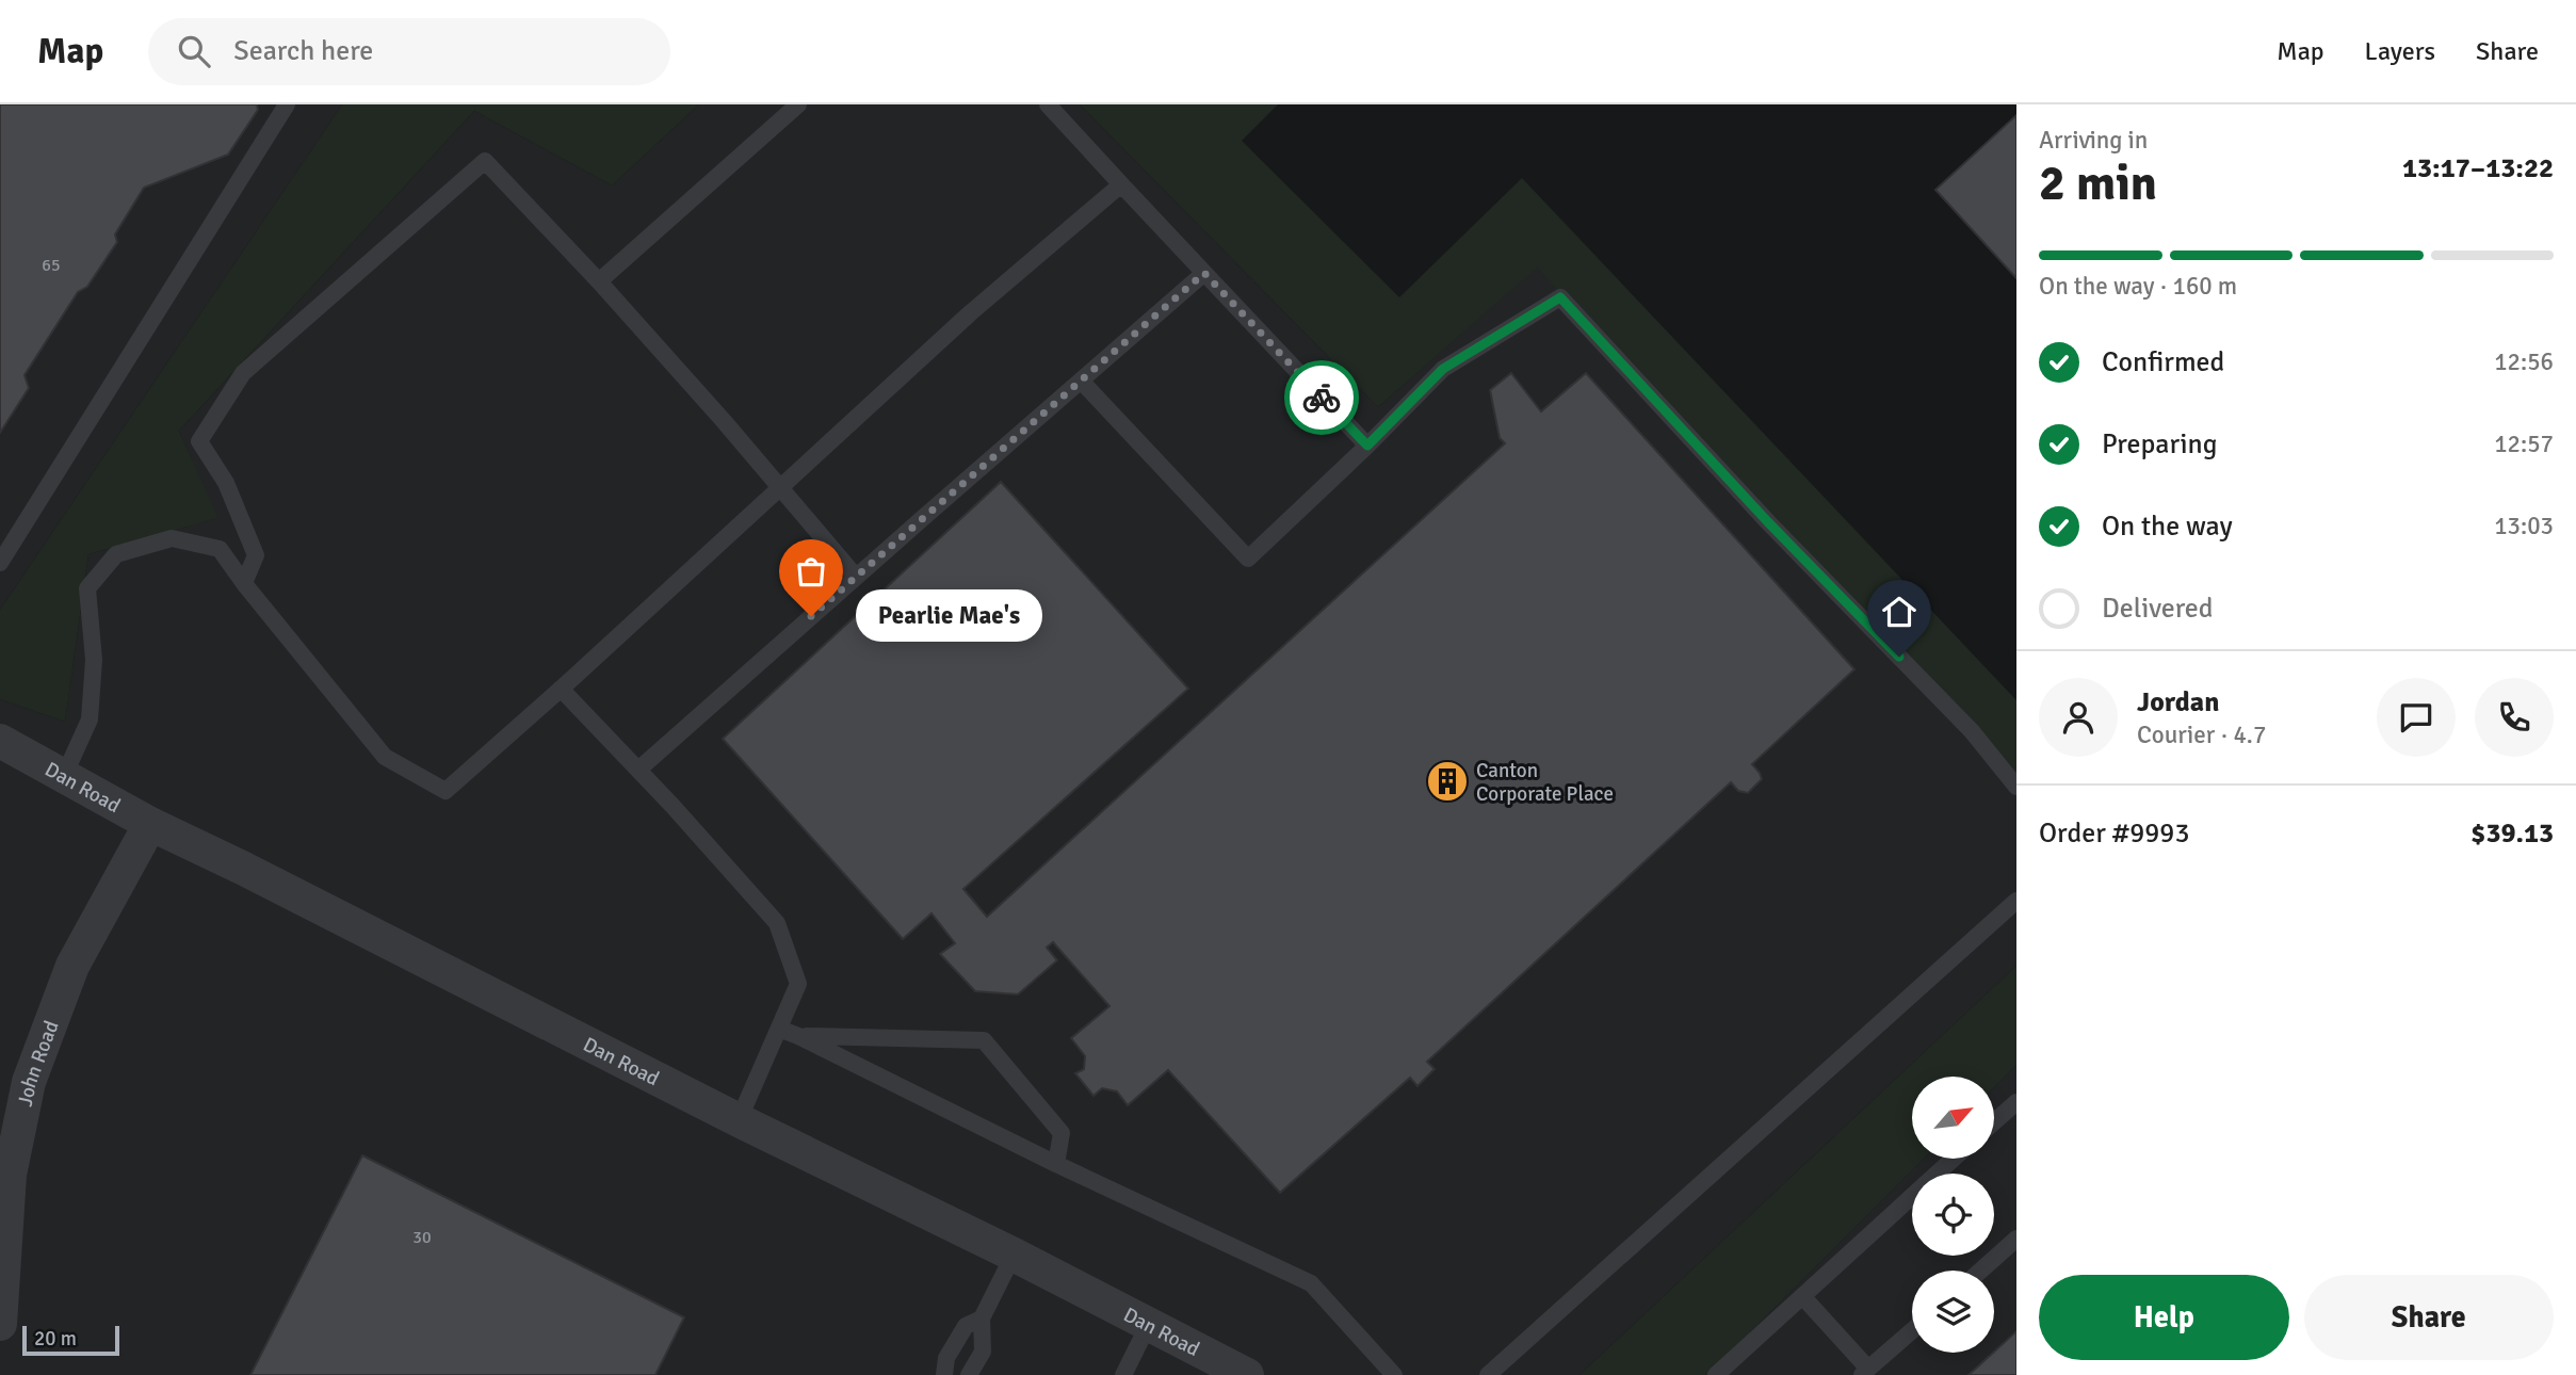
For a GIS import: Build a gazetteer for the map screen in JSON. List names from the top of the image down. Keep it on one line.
{"streets":{"street":["Dan Road","John Road"]},"crossings":[["Dan Road","John Road"]],"places":{"other":["Pearlie Mae's"],"building":["Canton Corporate Place"]},"house_numbers":["65","30"],"scale_bar":"20 m","north":"top right","page":{"header":"Map","search":"Search here","nav":["Map","Layers","Share"],"heading":["2 min","Arriving in","13:17–13:22"],"panel":["Jordan","Courier · 4.7","Order #9993","$39.13"],"bar":"On the way · 160 m","list":[["Confirmed","12:56"],["Preparing","12:57"],["On the way","13:03"],"Delivered"],"bubble":"Pearlie Mae's","buttons":["Help","Share"],"scale":"20 m"}}
